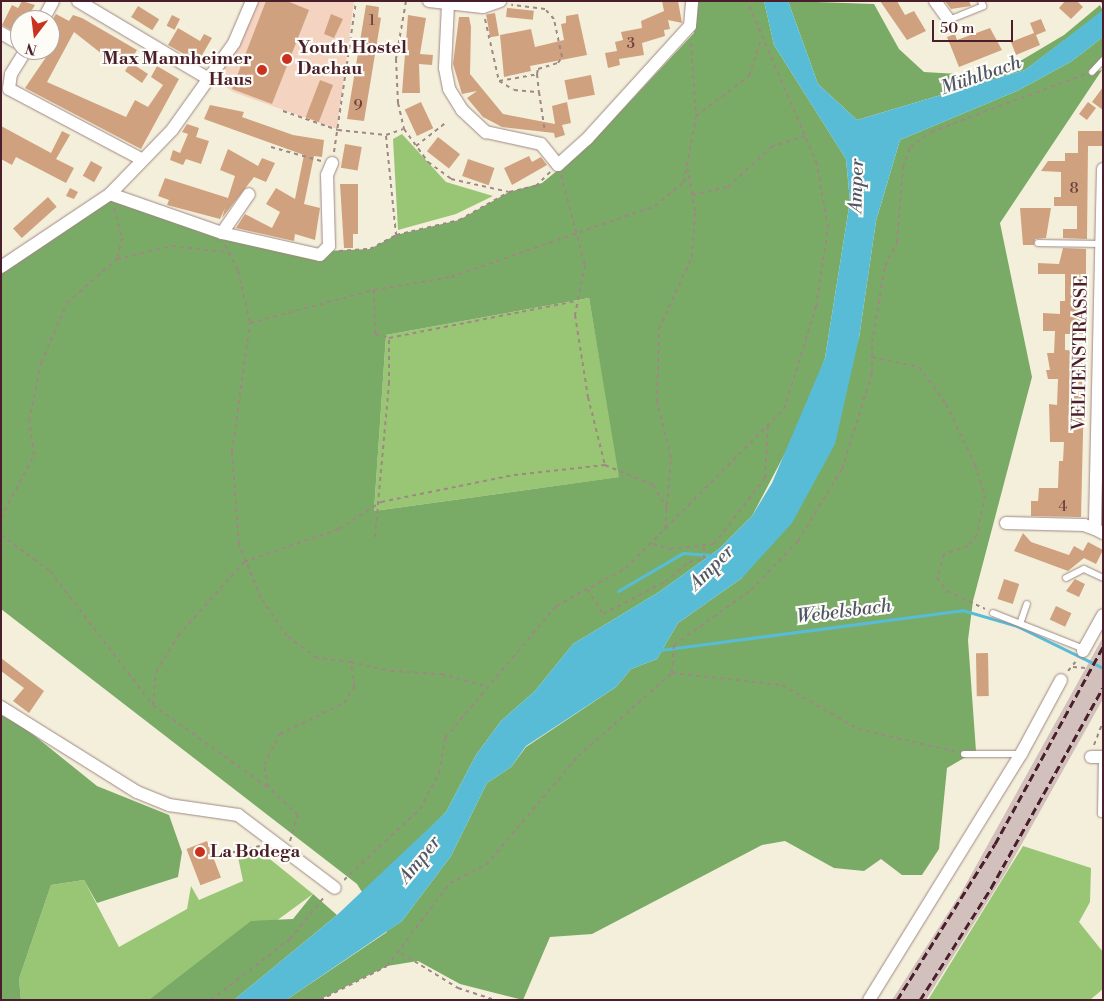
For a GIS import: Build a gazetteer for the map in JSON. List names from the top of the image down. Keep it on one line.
{"streets":{"street":["VELTENSTRASSE"]},"water":["Mühlbach","Amper","Webelsbach"],"places":["Youth Hostel Dachau","Max Mannheimer Haus","La Bodega"],"house_numbers":["1","3","9","8","4"],"scale_bar":"50 m","north":"bottom"}
